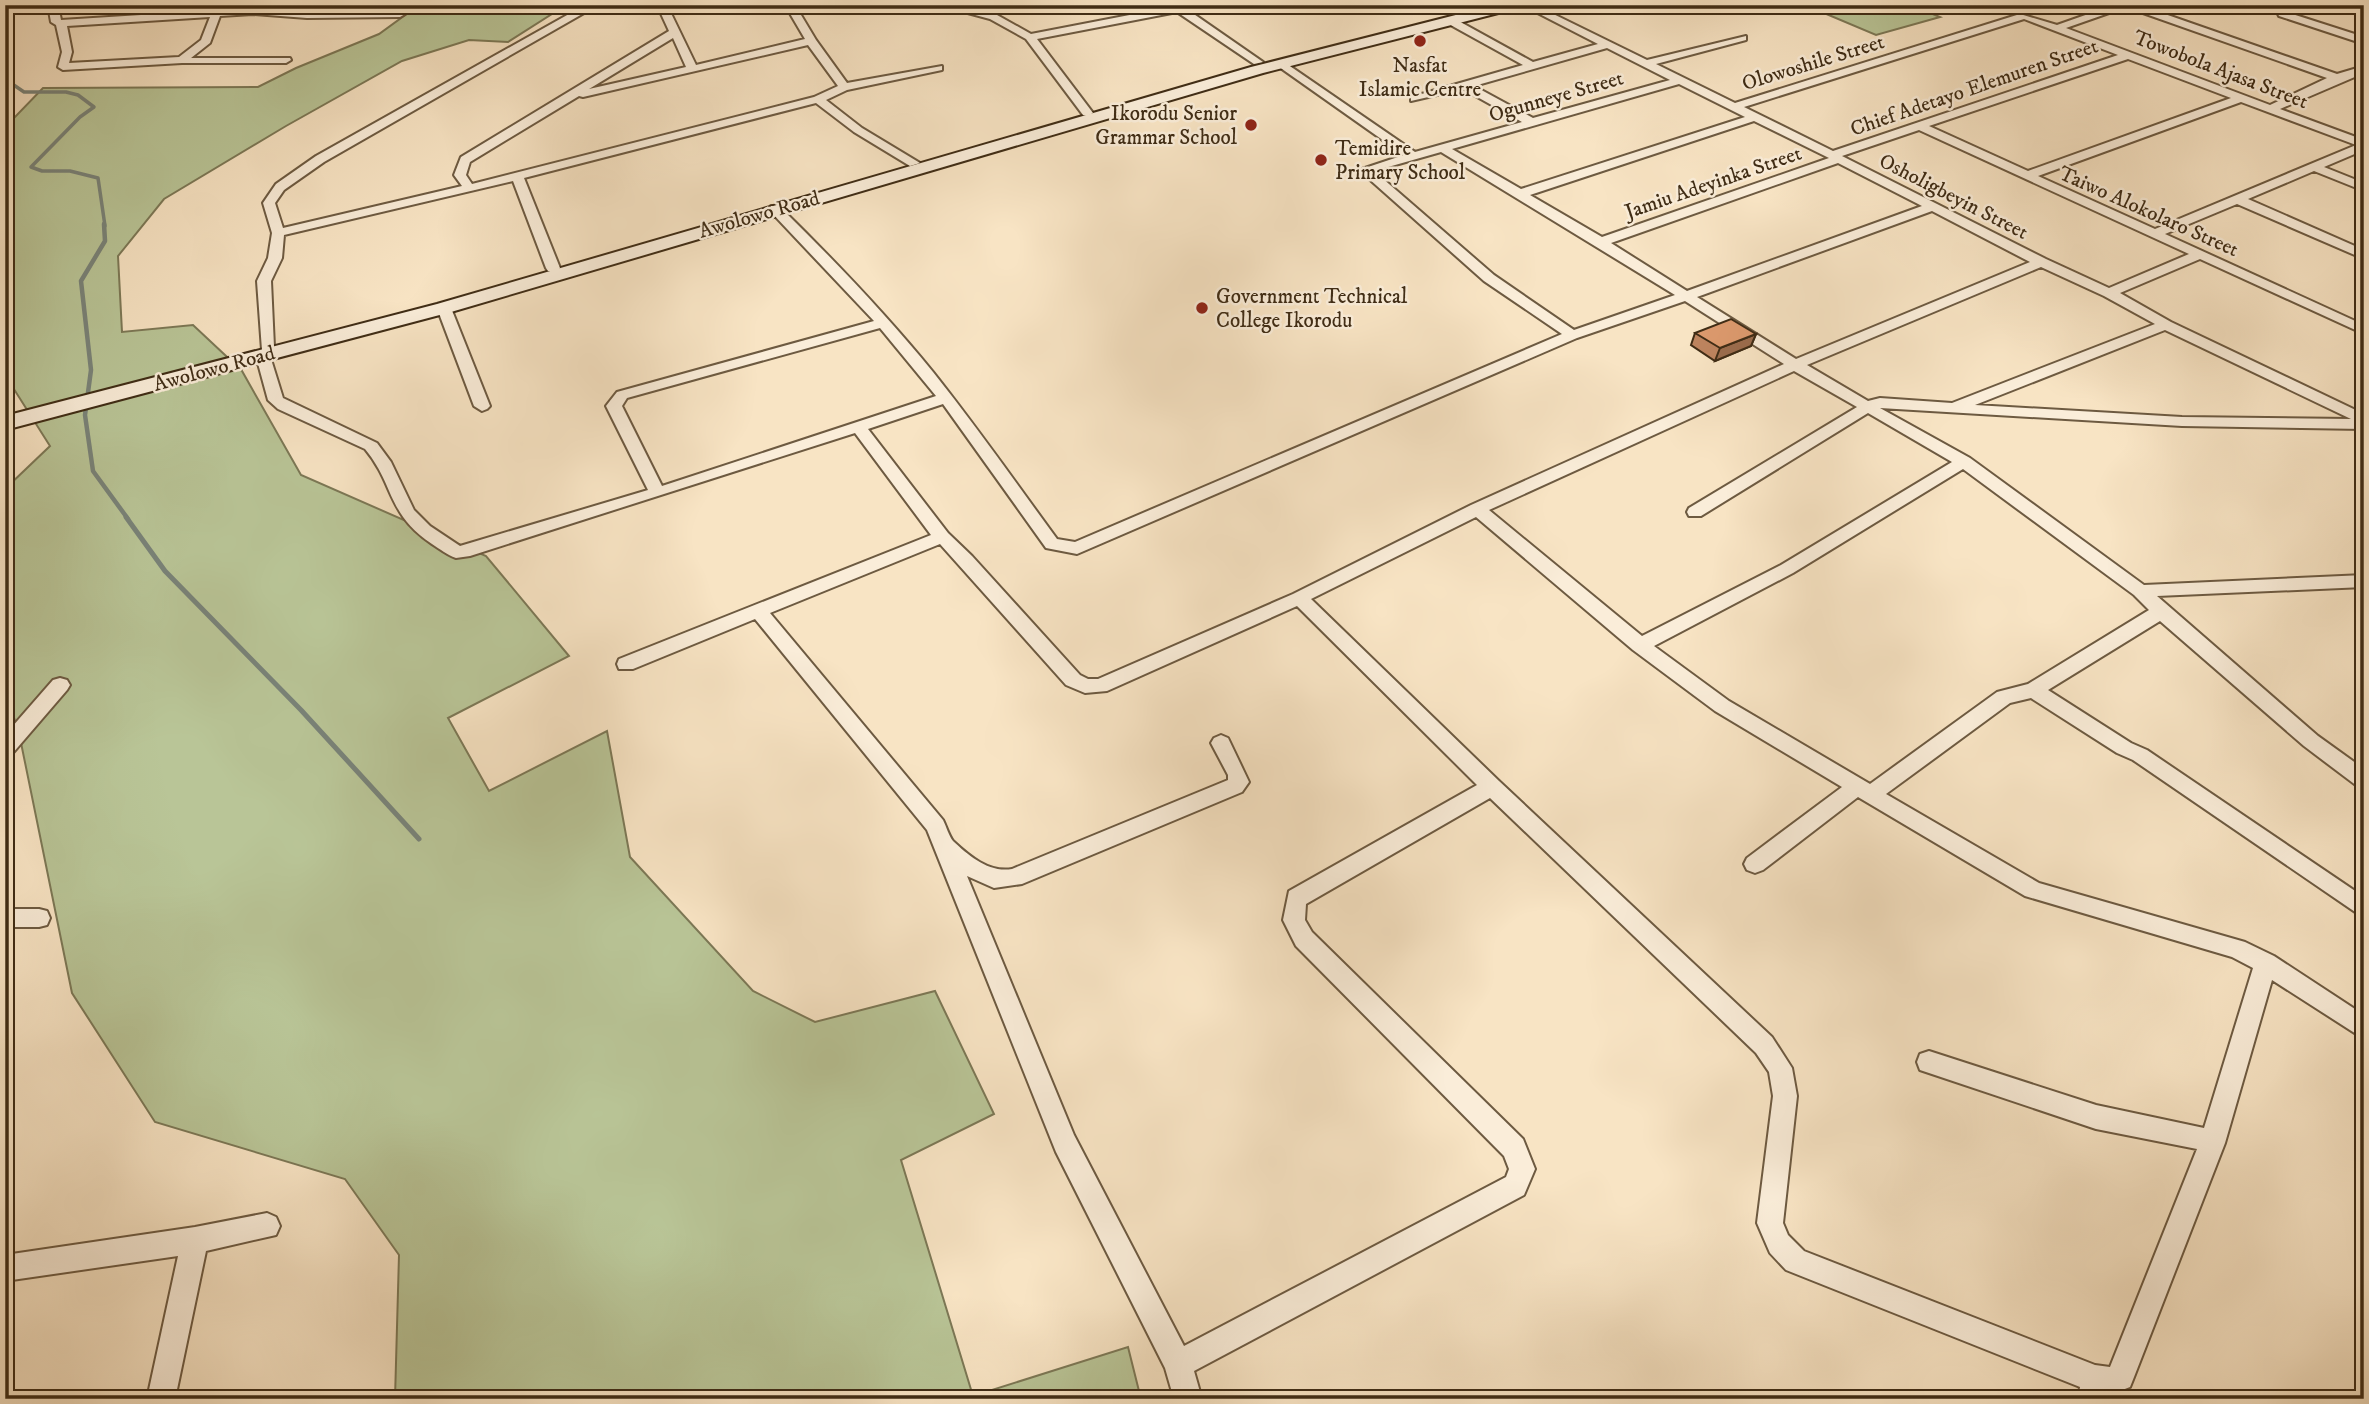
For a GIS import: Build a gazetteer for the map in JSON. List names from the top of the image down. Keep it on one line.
{"streets":{"main road":["Awolowo Road"],"street":["Olowoshile Street","Towobola Ajasa Street","Chief Adetayo Elemuren Street","Ogunneye Street","Jamiu Adeyinka Street","Osholigbeyin Street","Taiwo Alokolaro Street"]},"crossings":[["Olowoshile Street","Towobola Ajasa Street"],["Olowoshile Street","Osholigbeyin Street"],["Towobola Ajasa Street","Chief Adetayo Elemuren Street"],["Chief Adetayo Elemuren Street","Jamiu Adeyinka Street"],["Chief Adetayo Elemuren Street","Osholigbeyin Street"],["Chief Adetayo Elemuren Street","Taiwo Alokolaro Street"],["Ogunneye Street","Osholigbeyin Street"],["Jamiu Adeyinka Street","Osholigbeyin Street"]],"places":["Nasfat Islamic Centre","Ikorodu Senior Grammar School","Temidire Primary School","Government Technical College Ikorodu"]}
